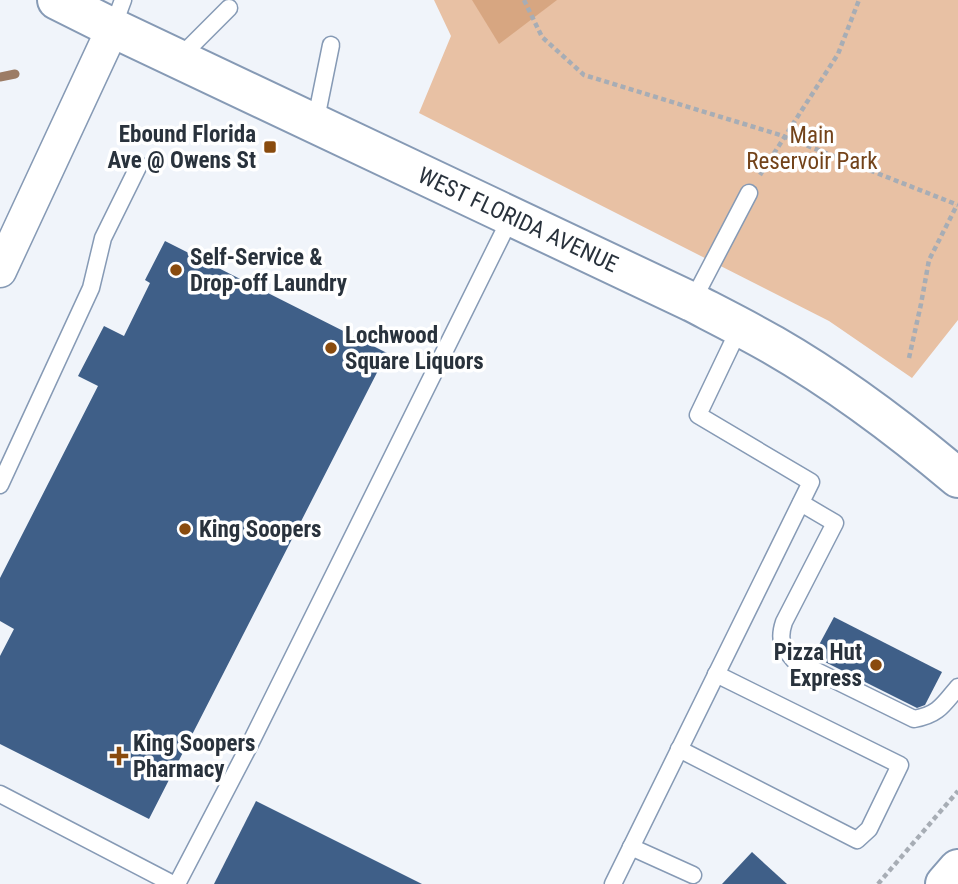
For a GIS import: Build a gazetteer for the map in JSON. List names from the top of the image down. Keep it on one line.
{"streets":{"street":["WEST FLORIDA AVENUE"]},"parks":["Main Reservoir Park"],"places":{"transit":["Ebound Florida Ave @ Owens St"],"other":["Self-Service & Drop-off Laundry","Lochwood Square Liquors","King Soopers","Pizza Hut Express"],"health":["King Soopers Pharmacy"]}}
